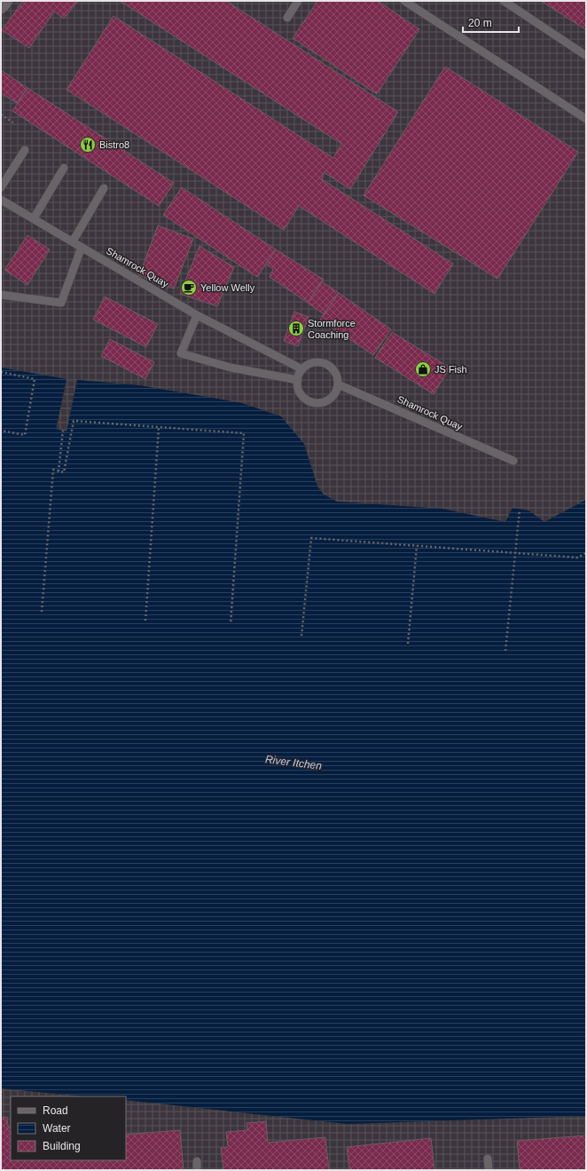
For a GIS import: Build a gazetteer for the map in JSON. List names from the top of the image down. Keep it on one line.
{"streets":{"lane":["Shamrock Quay"]},"water":["River Itchen"],"places":{"restaurant":["Bistro8"],"cafe":["Yellow Welly"],"building":["Stormforce Coaching"],"shop":["JS Fish"]},"legend":["Road","Water","Building"],"scale_bar":"20 m"}
